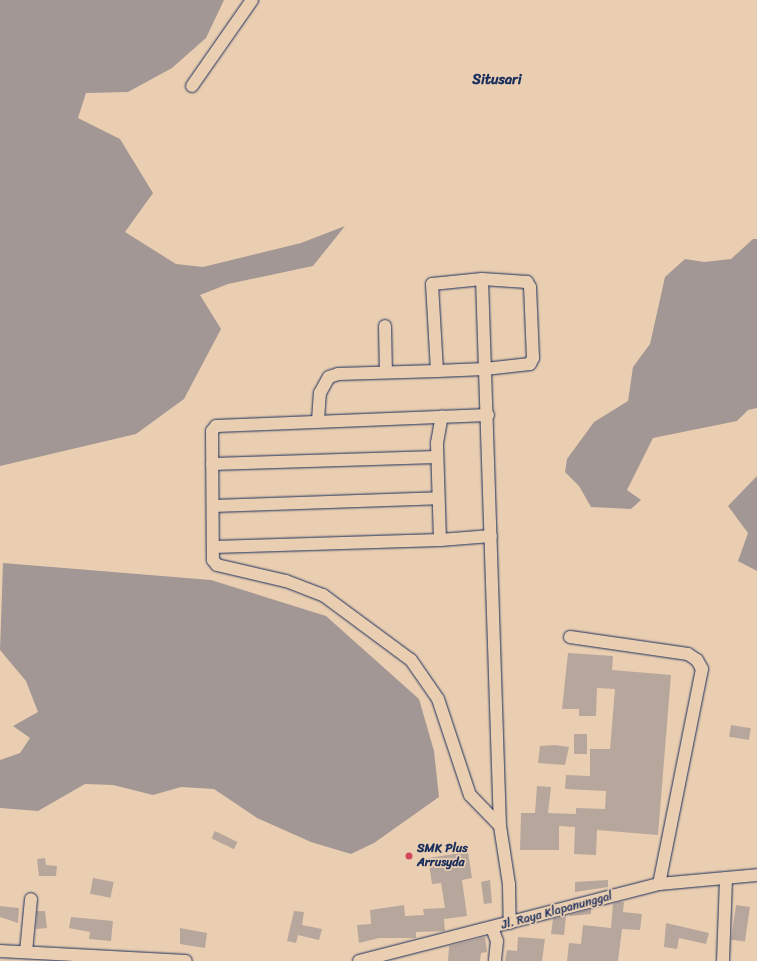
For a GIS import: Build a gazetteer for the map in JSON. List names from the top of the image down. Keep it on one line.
{"streets":{"street":["Jl. Raya Klapanunggal"]},"districts":["Situsari"],"places":["SMK Plus Arrusyda"]}
